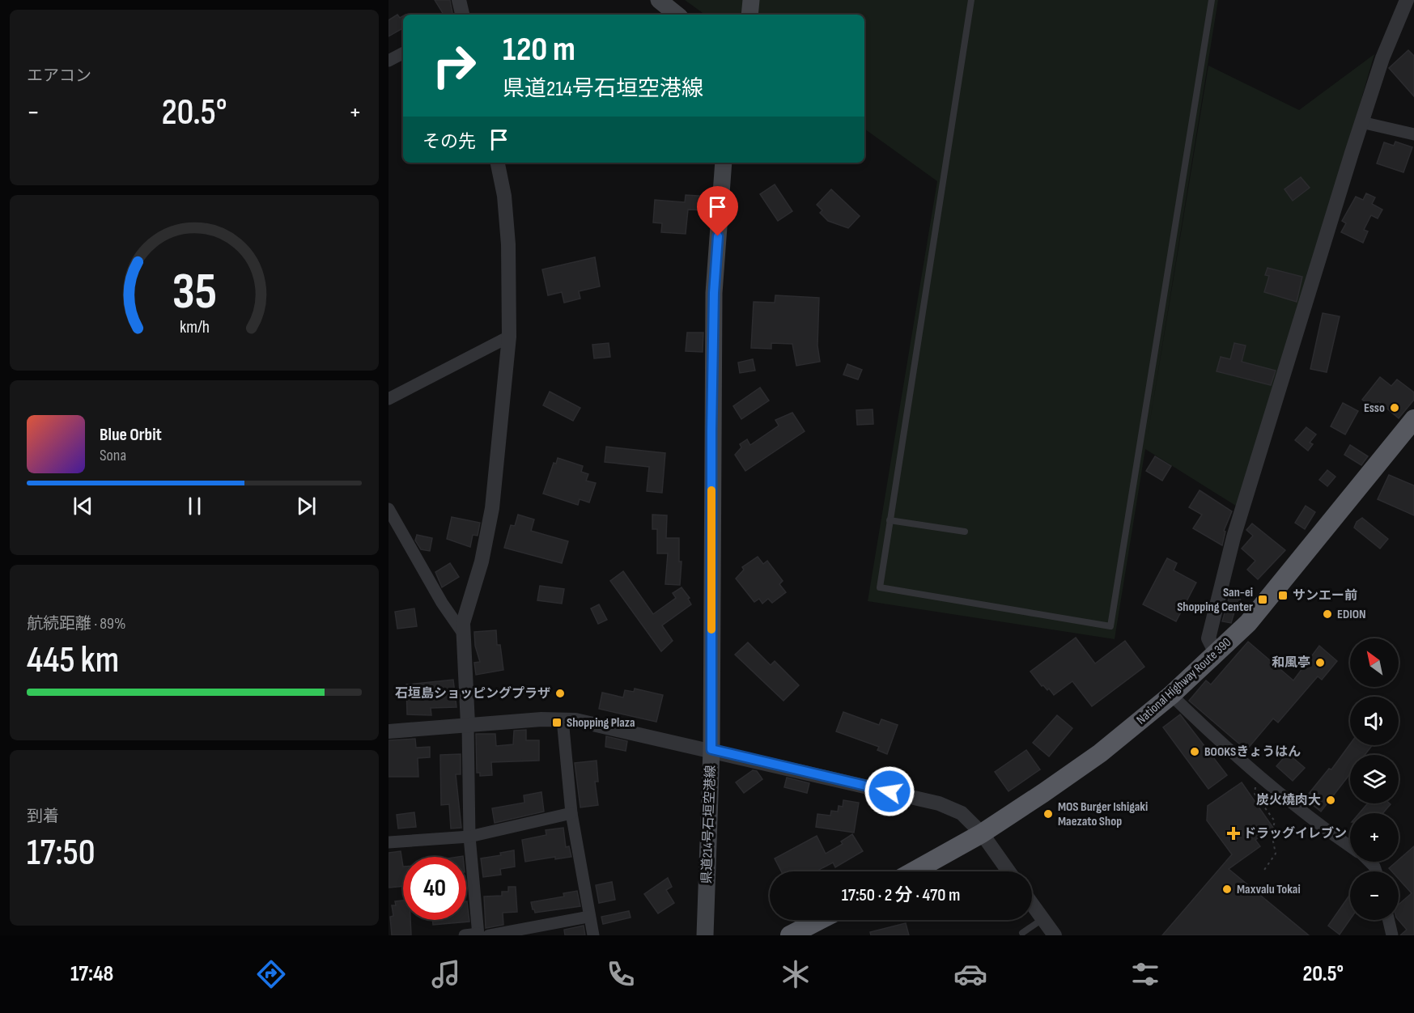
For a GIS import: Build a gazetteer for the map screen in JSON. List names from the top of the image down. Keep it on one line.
{"streets":{"highway":["National Highway Route 390"],"main road":["県道214号石垣空港線"]},"places":{"other":["Esso","EDION","和風亭","石垣島ショッピングプラザ","BOOKSきょうはん","炭火燒肉大","MOS Burger Ishigaki Maezato Shop","Maxvalu Tokai"],"transit":["サンエー前","San-ei Shopping Center","Shopping Plaza"],"health":["ドラッグイレブン"]},"north":"top left","page":{"tile":["エアコン",["航続距離 · 89%","445 km"],["到着","17:50"]],"turn":["120 m","県道214号石垣空港線"],"heat":["−","20.5°","+"],"then":"その先","song":["Blue Orbit","Sona"],"map_buttons":["+","−"],"limit":"40","trip":"17:50 · 2 分 · 470 m","tabs":["17:48","20.5°"],"gauge":["35","km/h"]}}
